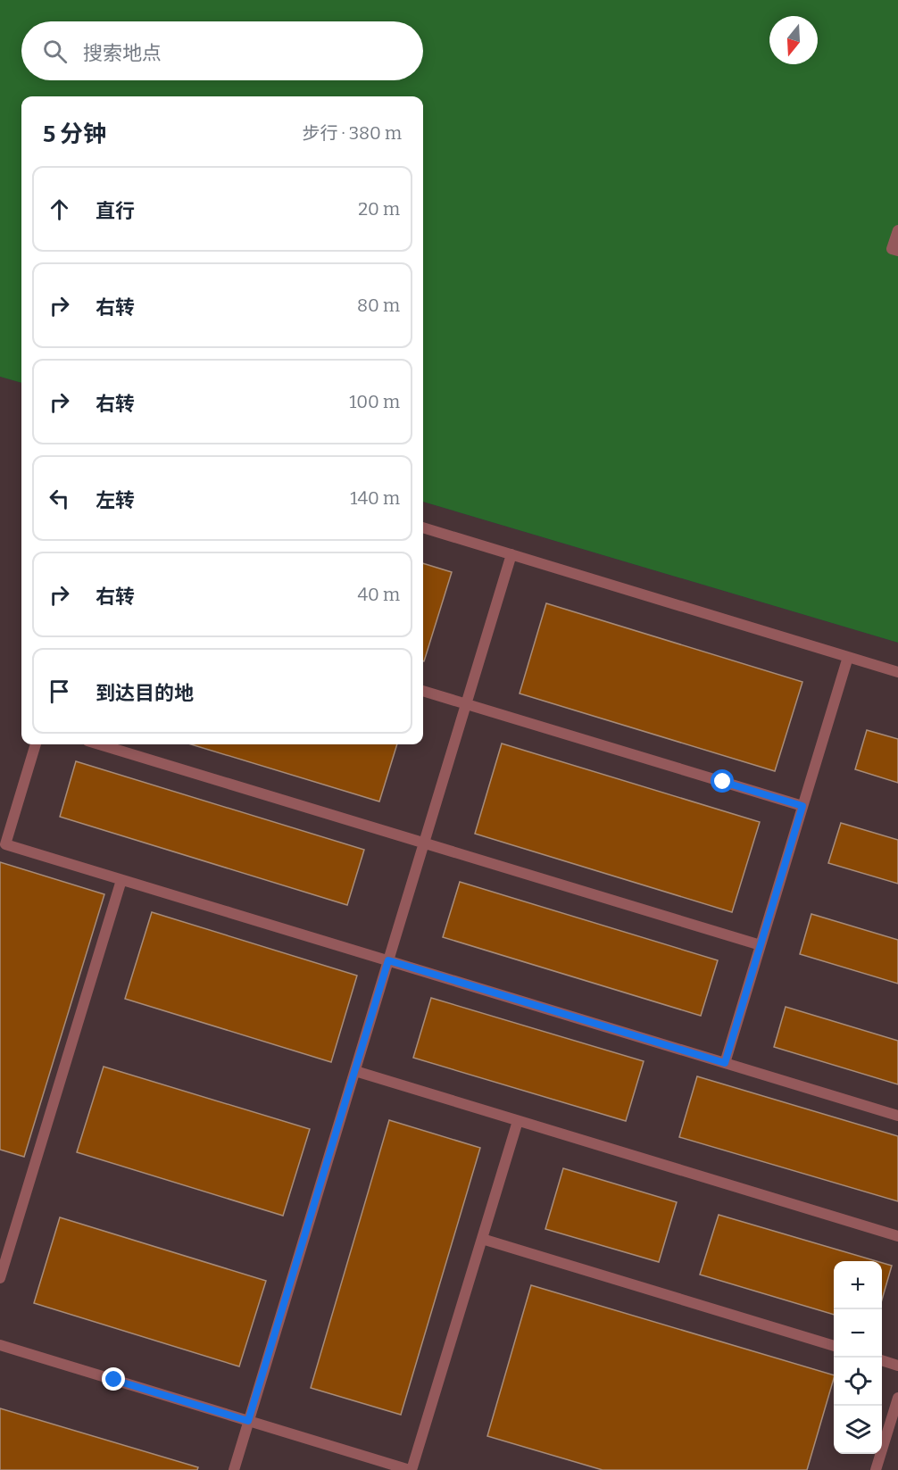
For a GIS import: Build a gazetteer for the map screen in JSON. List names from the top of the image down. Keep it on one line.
{"north":"bottom","page":{"search":"搜索地点","heading":["5 分钟","步行 · 380 m"],"list":[["直行","20 m"],["右转","80 m"],["右转","100 m"],["左转","140 m"],["右转","40 m"],"到达目的地"],"map_buttons":["+","−"]}}
